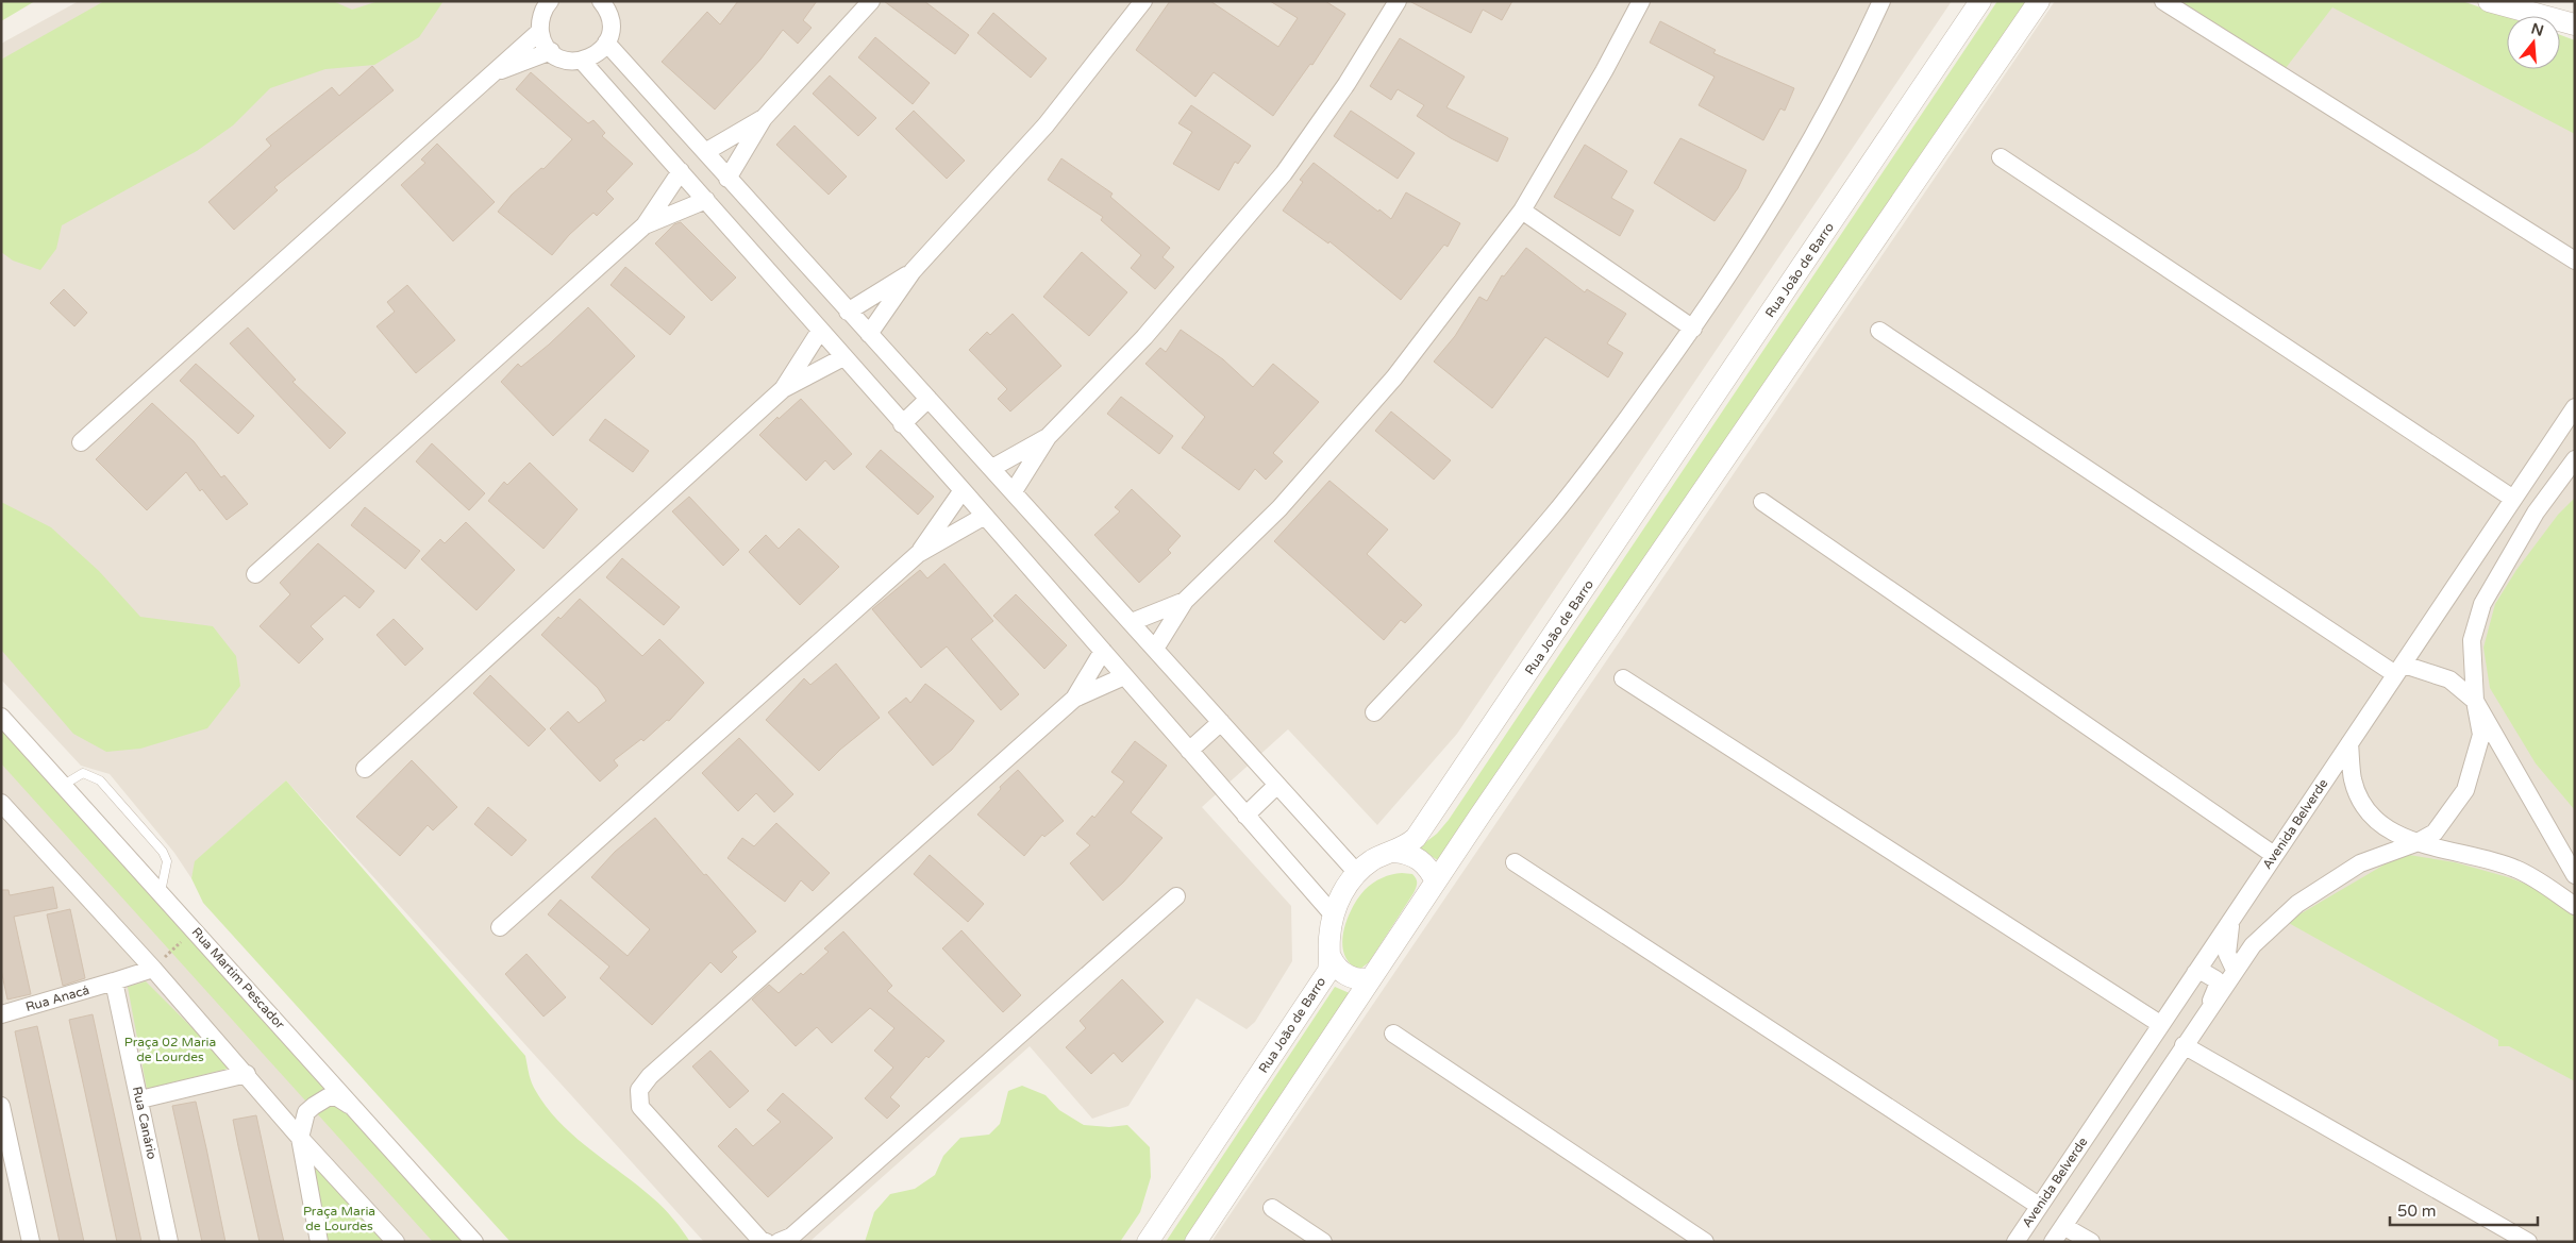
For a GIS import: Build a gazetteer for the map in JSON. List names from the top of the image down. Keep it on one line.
{"streets":{"street":["Rua João de Barro","Avenida Belverde","Rua Martim Pescador","Rua Anacá","Rua Canário"]},"crossings":[["Rua Anacá","Rua Canário"]],"parks":["Praça 02 Maria de Lourdes","Praça Maria de Lourdes"],"scale_bar":"50 m","north":"top"}
